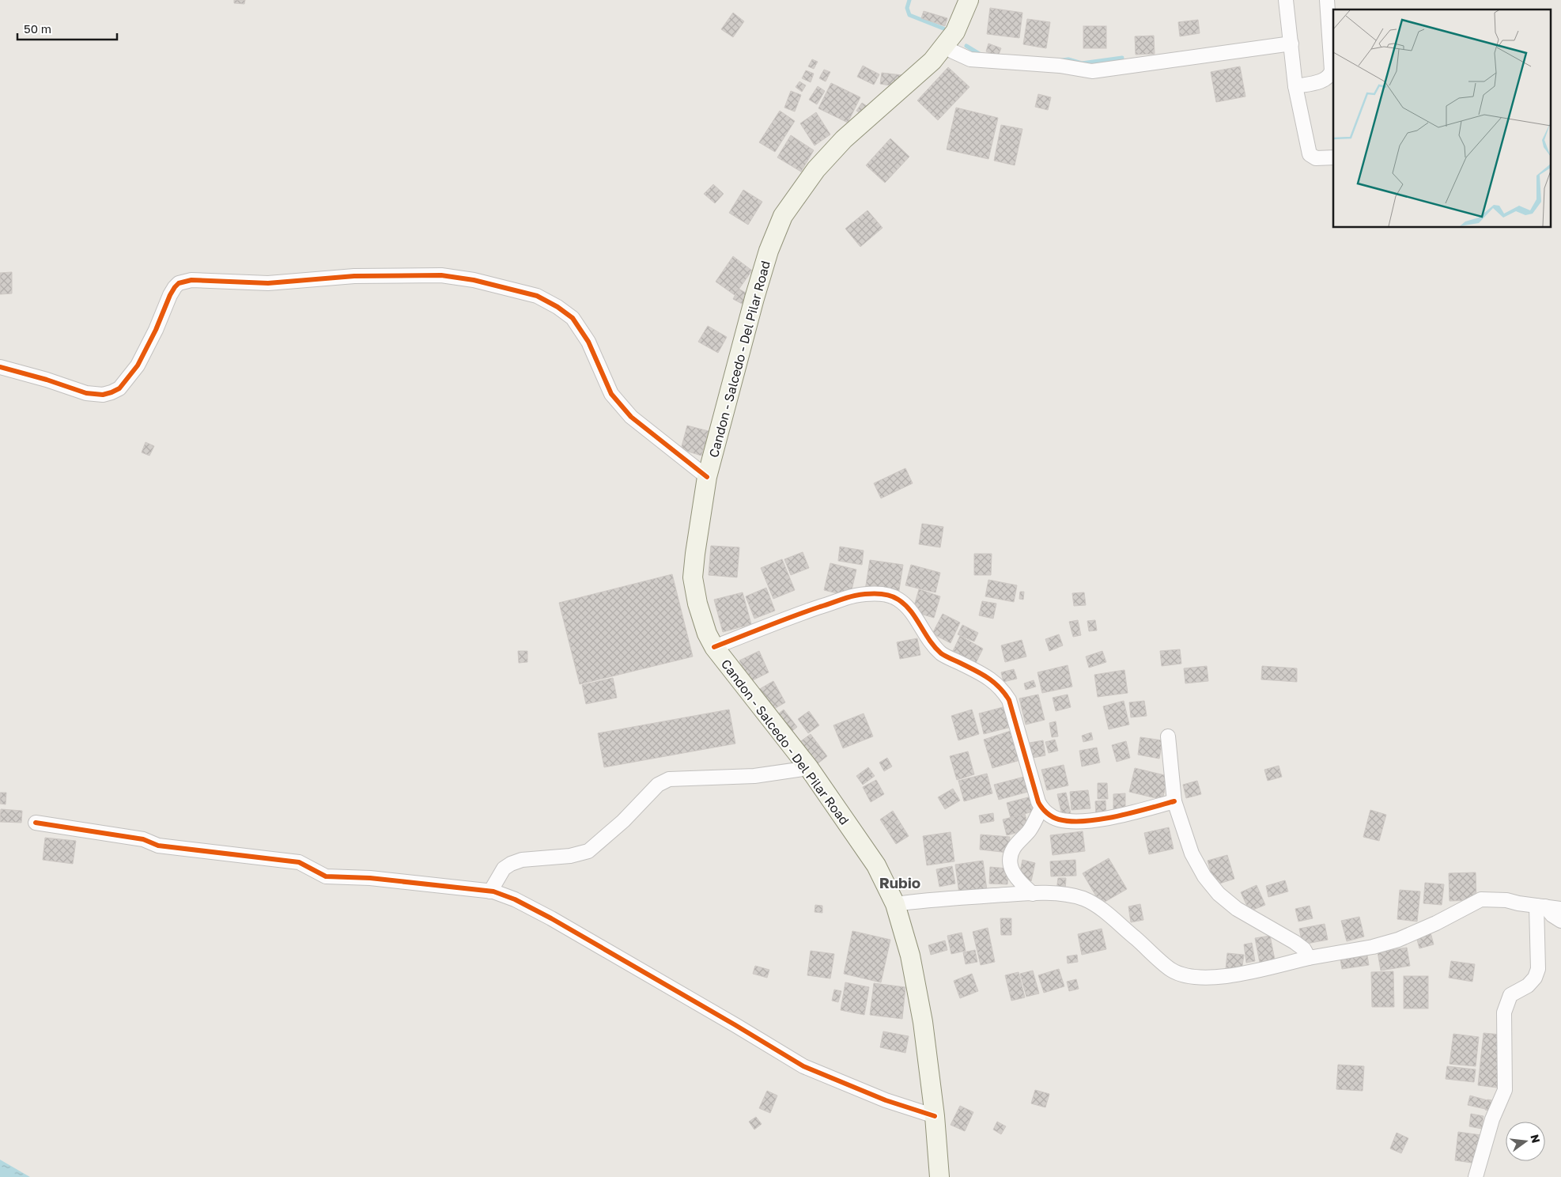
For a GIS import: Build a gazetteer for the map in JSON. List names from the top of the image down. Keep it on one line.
{"streets":{"main road":["Candon - Salcedo - Del Pilar Road"]},"districts":["Rubio"],"scale_bar":"50 m","north":"right"}
